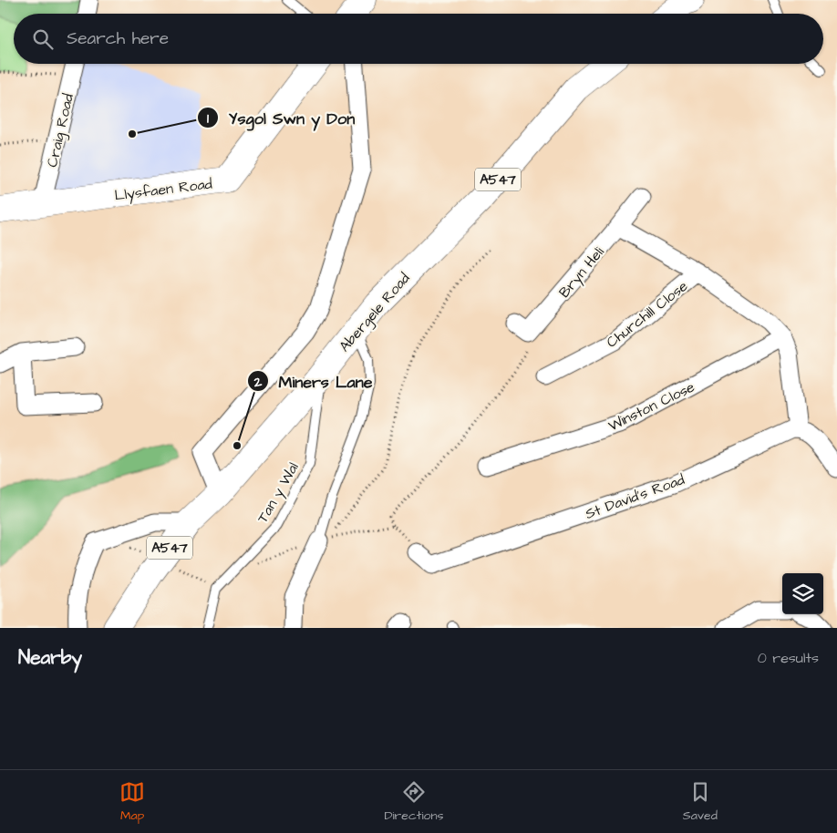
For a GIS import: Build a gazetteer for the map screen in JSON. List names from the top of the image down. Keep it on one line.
{"streets":{"main road":["A547","Llysfaen Road","Abergele Road"],"street":["Craig Road","Bryn Heli","Churchill Close","Winston Close","St David's Road"],"lane":["Tan y Wal"]},"crossings":[["Craig Road","Llysfaen Road"],["Bryn Heli","Churchill Close"],["Abergele Road","Tan y Wal"],["Churchill Close","Winston Close"],["Churchill Close","St David's Road"]],"places":["Ysgol Swn y Don","Miners Lane"],"page":{"search":"Search here","heading":["Nearby","0 results"],"nav":["Map","Directions","Saved"]}}
